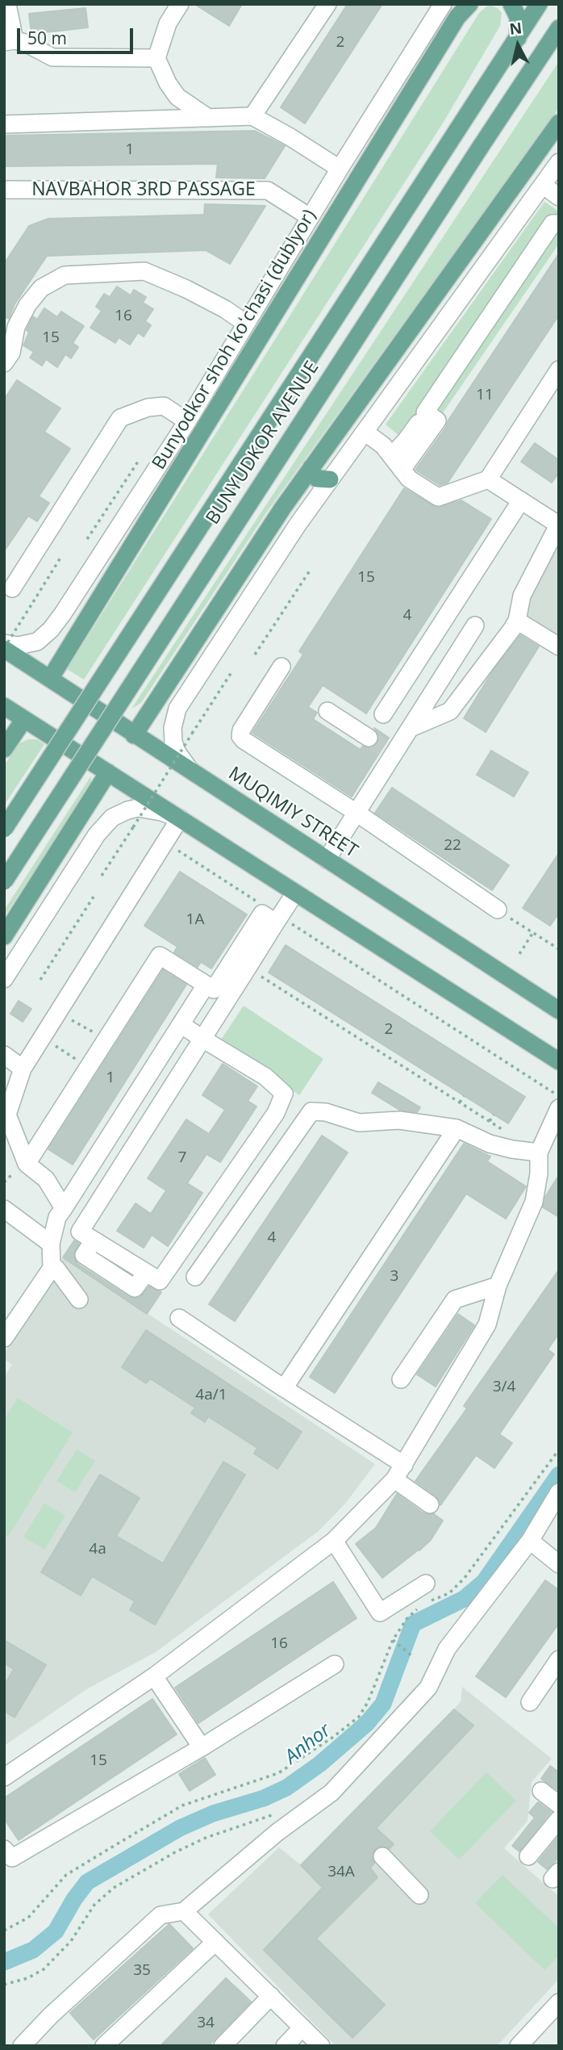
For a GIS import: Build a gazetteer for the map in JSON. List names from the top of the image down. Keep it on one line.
{"streets":{"main road":["BUNYUDKOR AVENUE","MUQIMIY STREET"],"street":["NAVBAHOR 3RD PASSAGE","Bunyodkor shoh koʻchasi (dublyor)"]},"crossings":[["NAVBAHOR 3RD PASSAGE","Bunyodkor shoh koʻchasi (dublyor)"]],"water":["Anhor"],"house_numbers":["2","1","16","15","11","15","4","22","1А","2","1","7","4","3","3/4","4a/1","4a","16","15","34A","35","34"],"scale_bar":"50 m","north":"top"}
